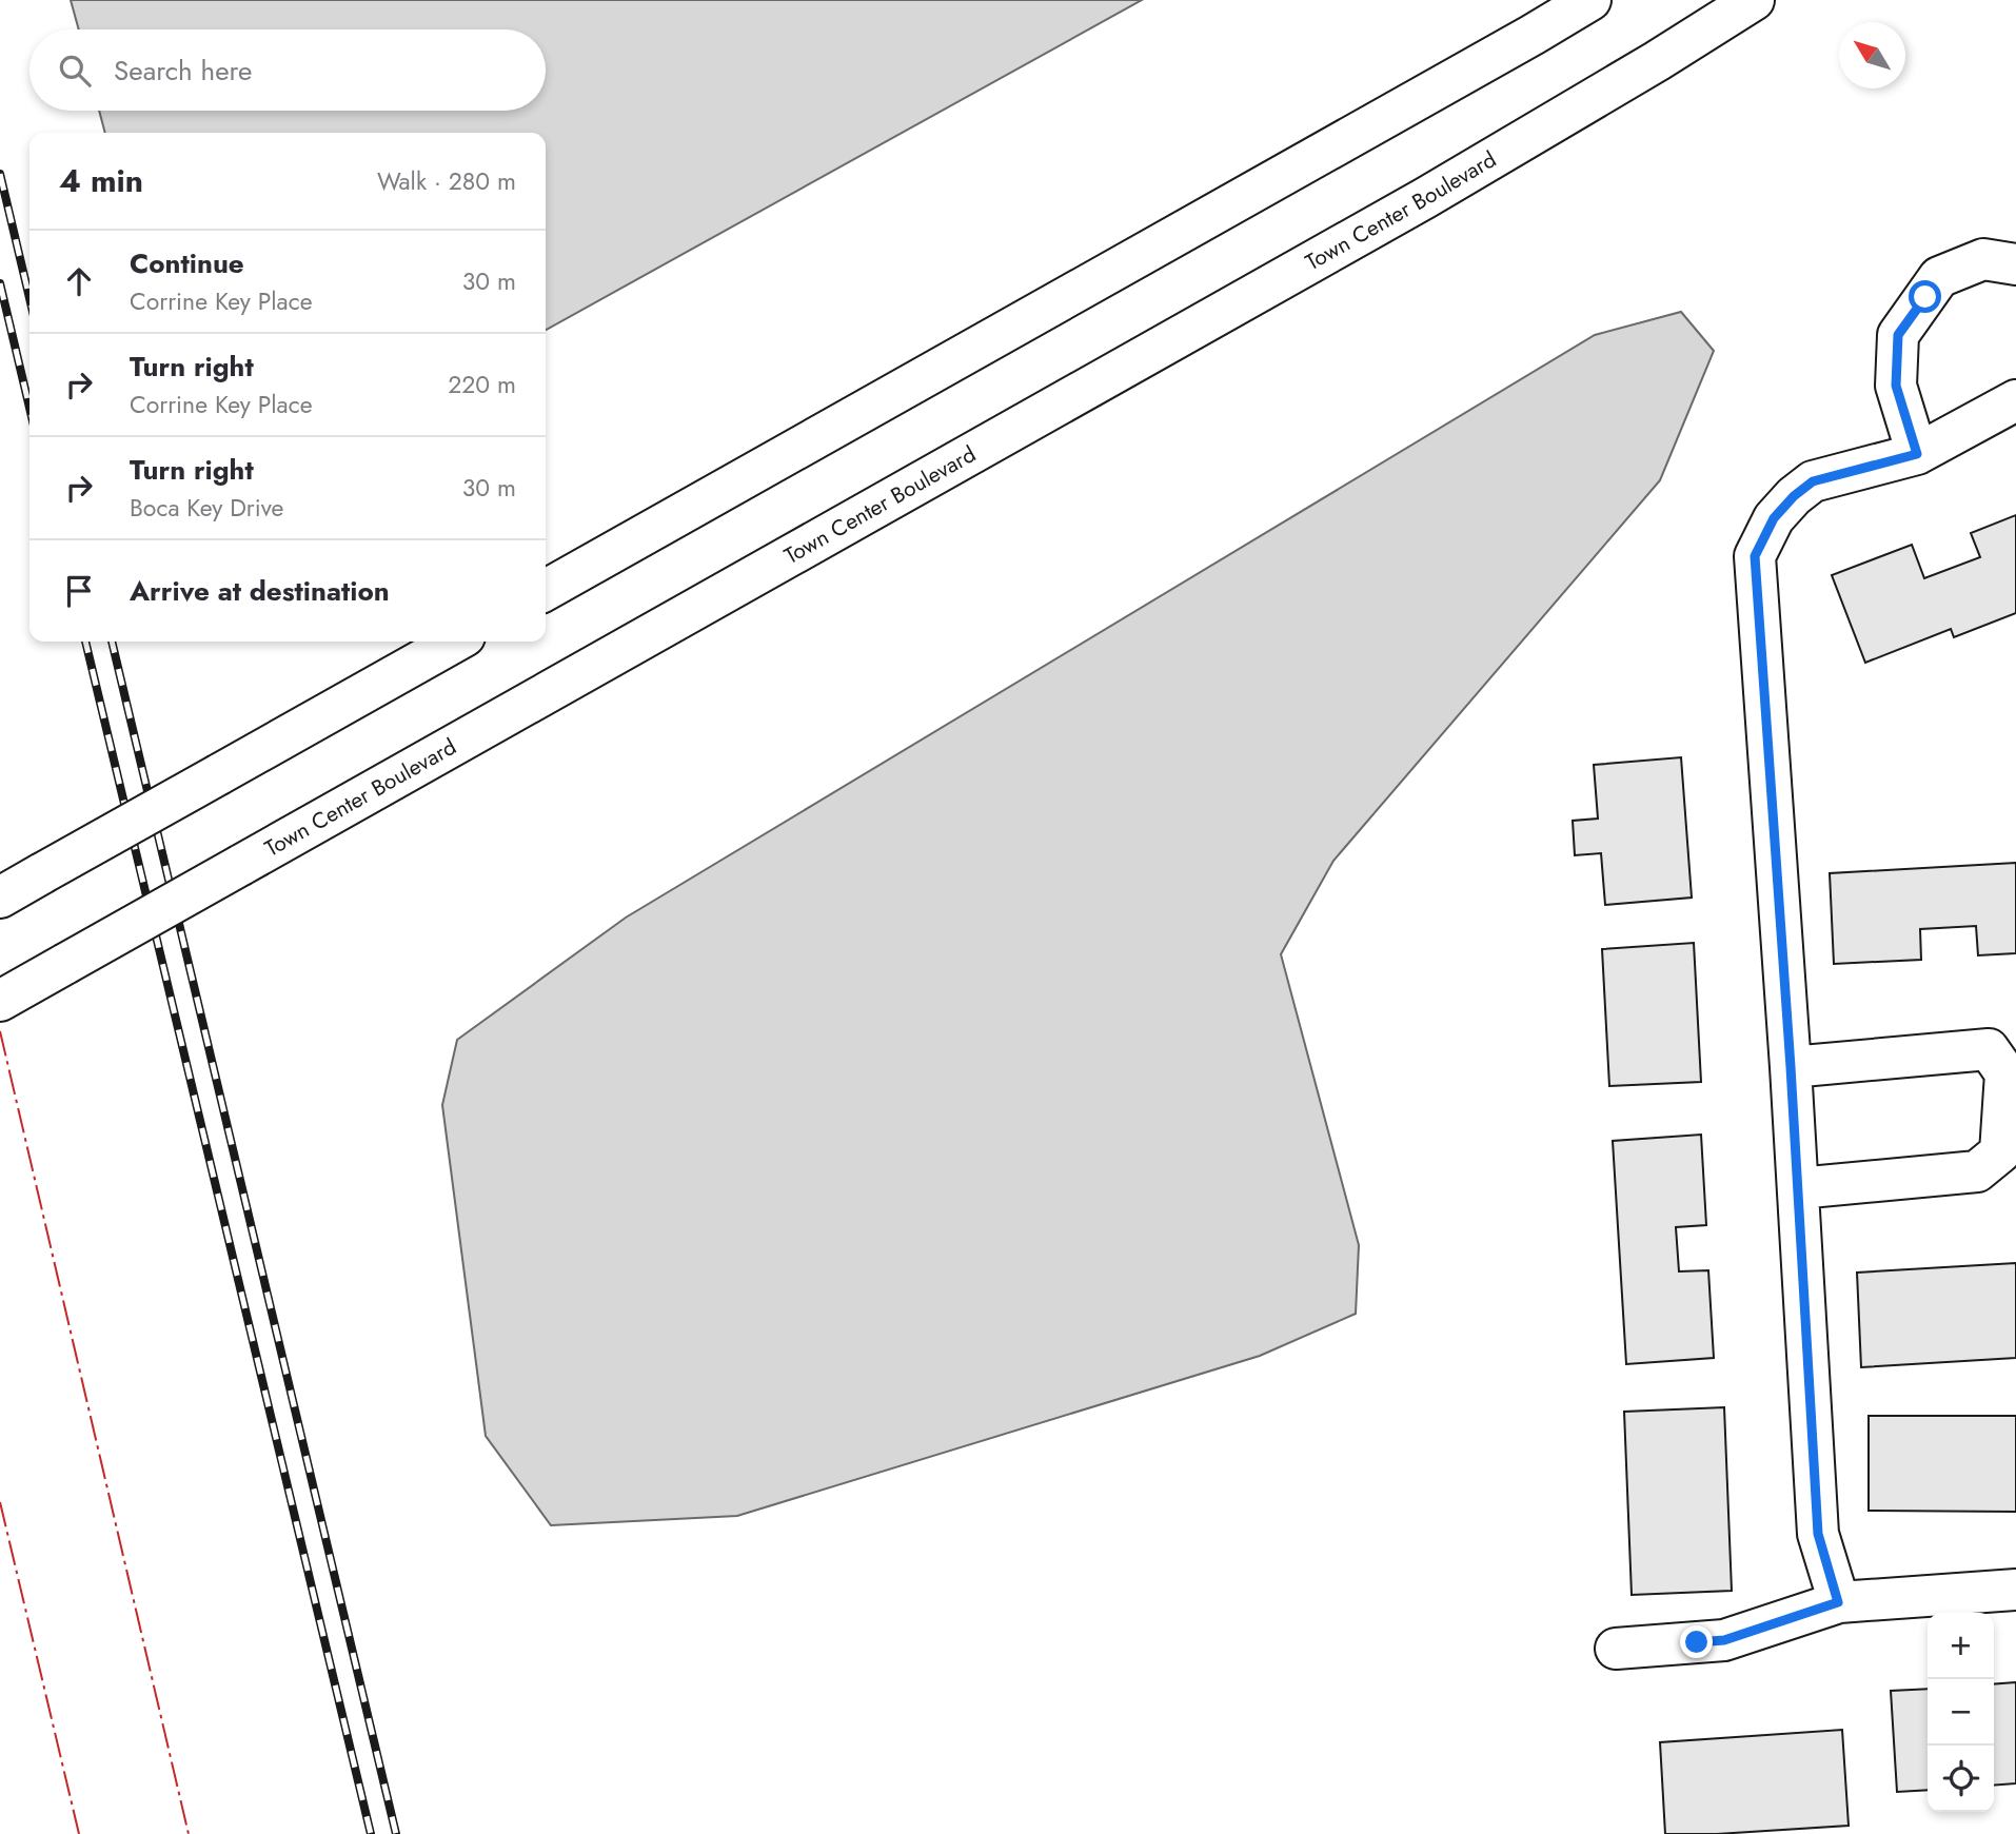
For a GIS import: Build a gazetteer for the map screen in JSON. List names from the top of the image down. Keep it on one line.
{"streets":{"main road":["Town Center Boulevard"]},"north":"top left","page":{"search":"Search here","heading":["4 min","Walk · 280 m"],"list":[["Continue","Corrine Key Place","30 m"],["Turn right","Corrine Key Place","220 m"],["Turn right","Boca Key Drive","30 m"],"Arrive at destination"],"map_buttons":["+","−"]}}
